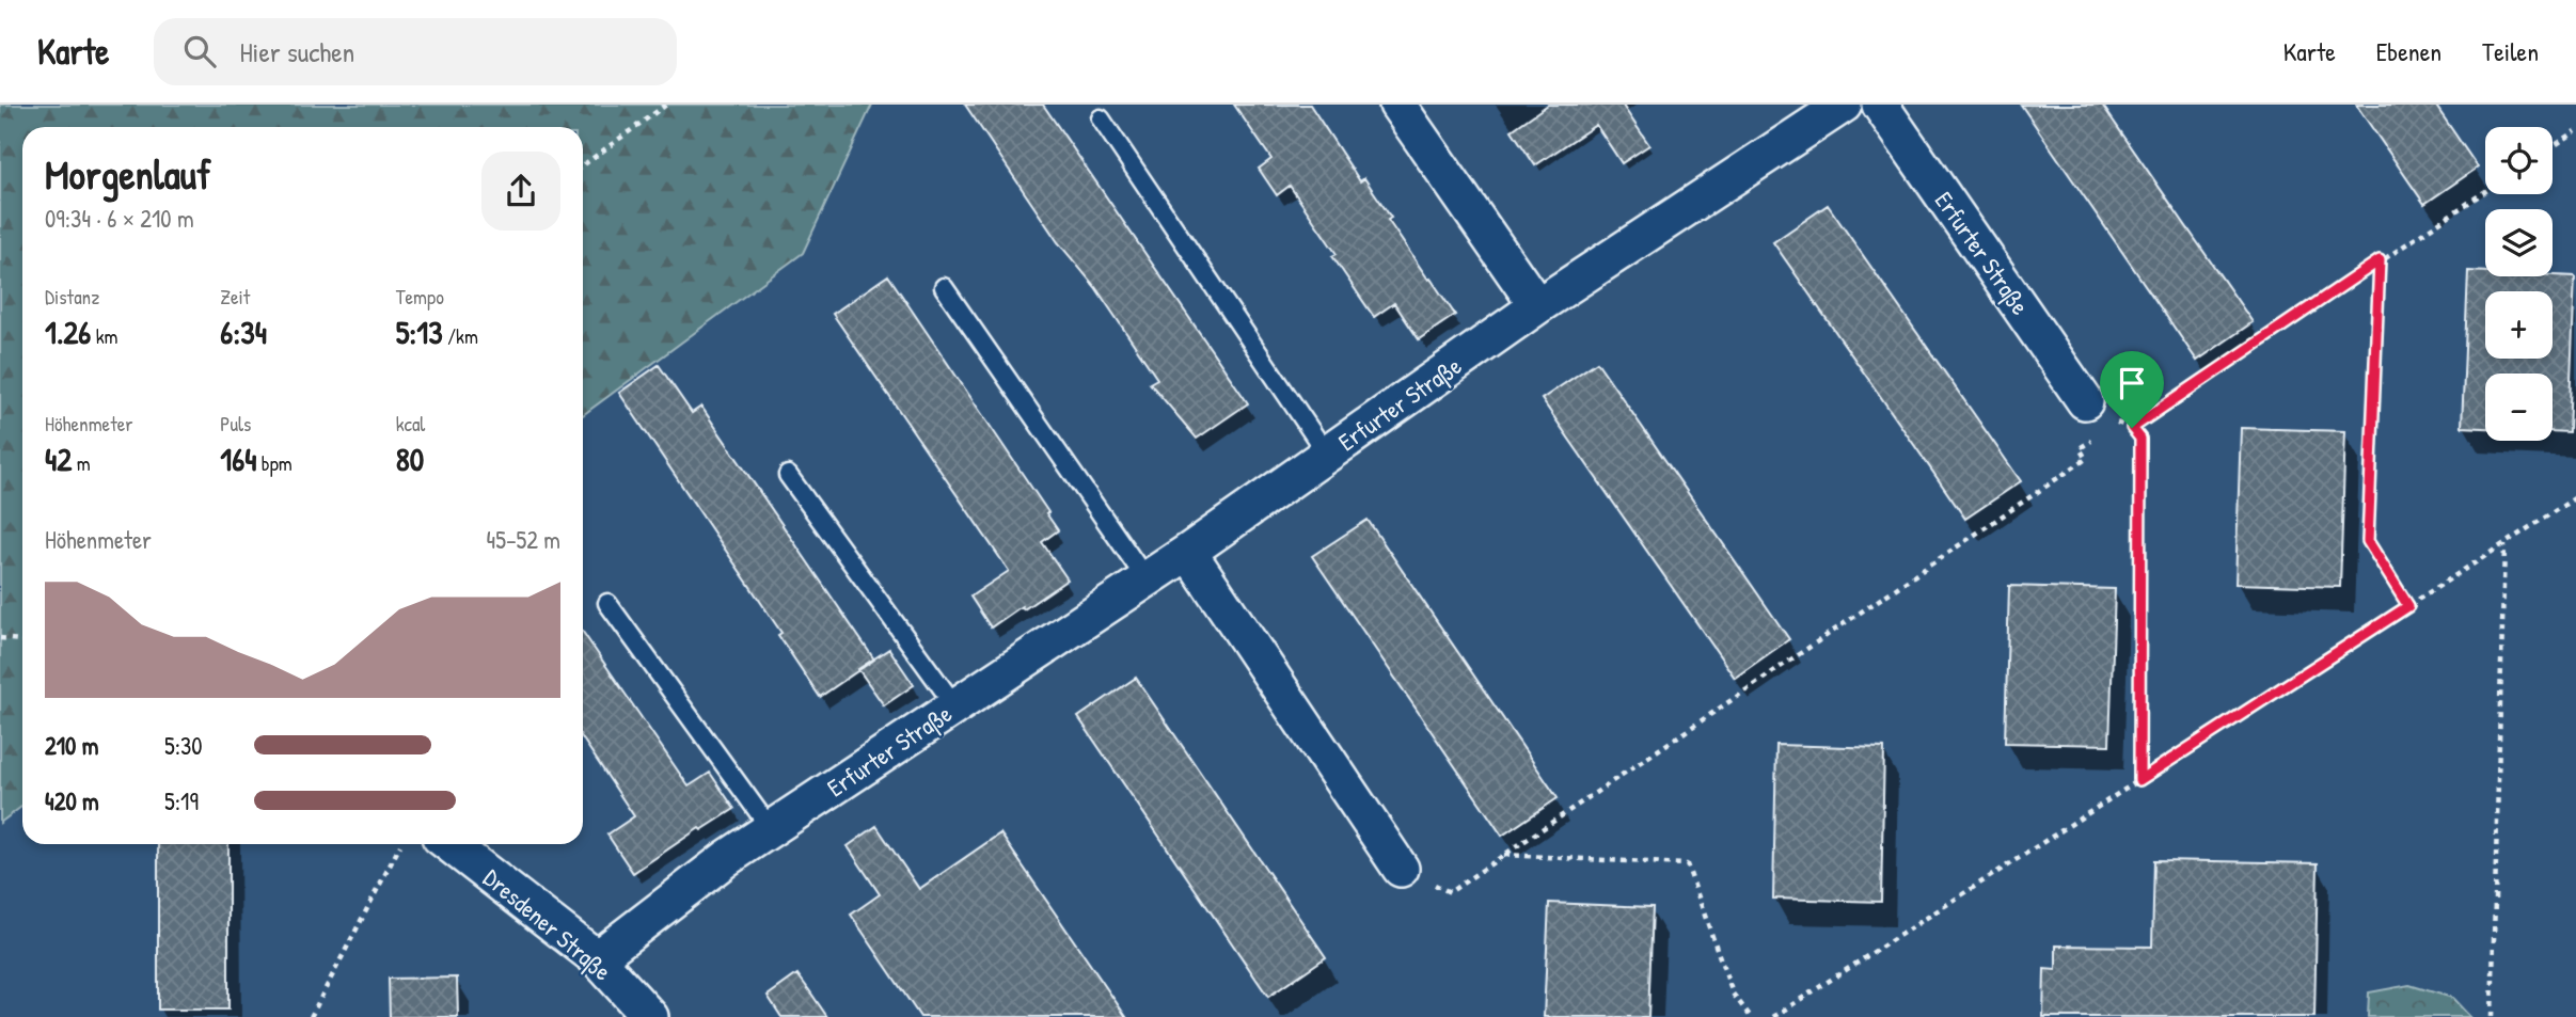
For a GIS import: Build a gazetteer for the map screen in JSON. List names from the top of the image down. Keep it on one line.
{"streets":{"street":["Erfurter Straße","Dresdener Straße"]},"crossings":[["Erfurter Straße","Dresdener Straße"]],"page":{"header":"Karte","search":"Hier suchen","nav":["Karte","Ebenen","Teilen"],"map_buttons":["+","−"],"heading":["Morgenlauf","09:34 · 6 × 210 m"],"stats":[["Distanz","1.26 km"],["Zeit","6:34"],["Tempo","5:13 /km"],["Höhenmeter","42 m"],["Puls","164 bpm"],["kcal","80"]],"chart":["Höhenmeter","45–52 m"],"list":[{"name":"210 m","note":"5:30"},{"name":"420 m","note":"5:19"}]}}
